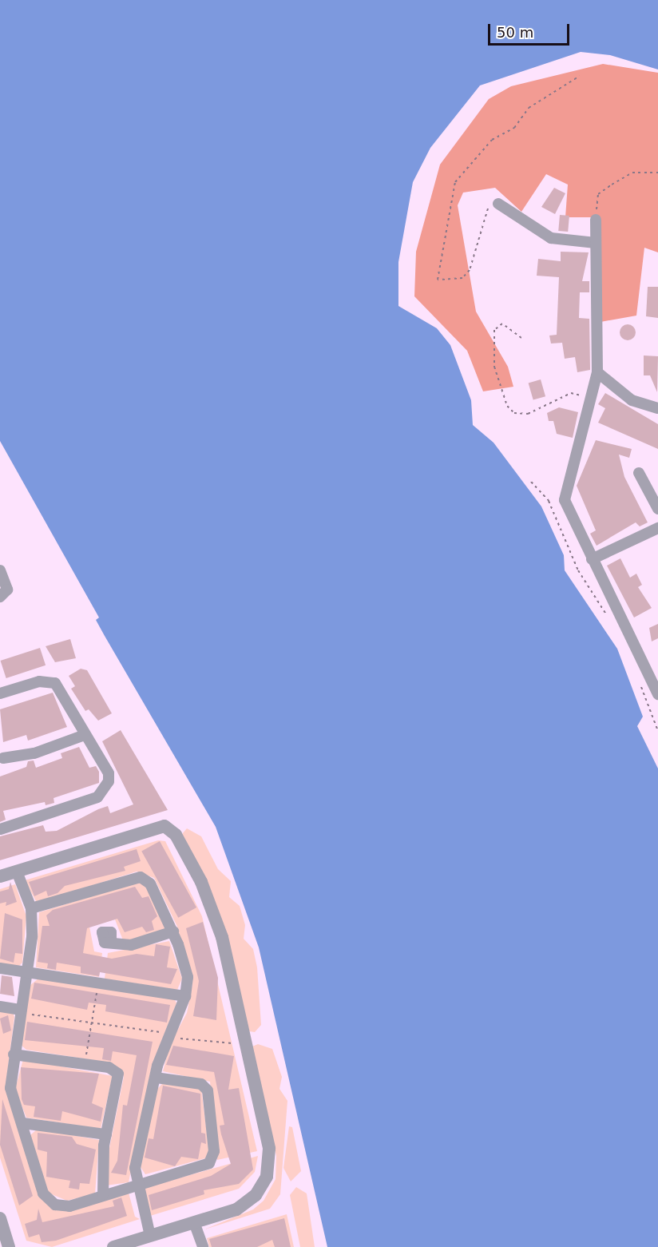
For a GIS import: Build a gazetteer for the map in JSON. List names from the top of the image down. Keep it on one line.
{"scale_bar":"50 m"}
